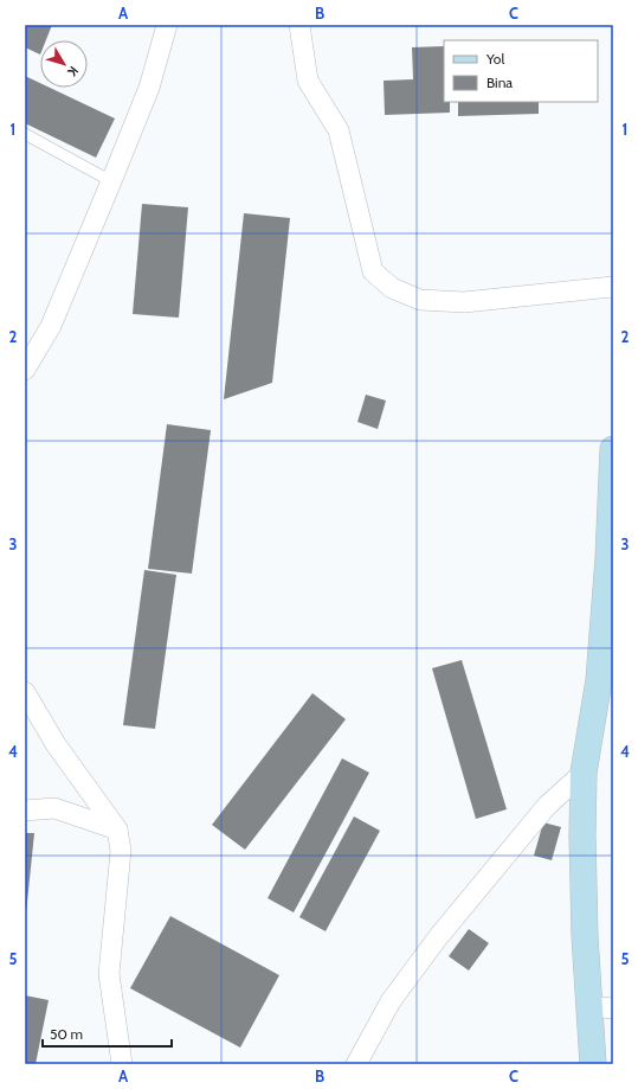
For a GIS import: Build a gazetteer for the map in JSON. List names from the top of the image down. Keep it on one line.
{"legend":["Yol","Bina"],"scale_bar":"50 m","north":"bottom right","grid":{"columns":["A","B","C"],"rows":["1","2","3","4","5"]}}
